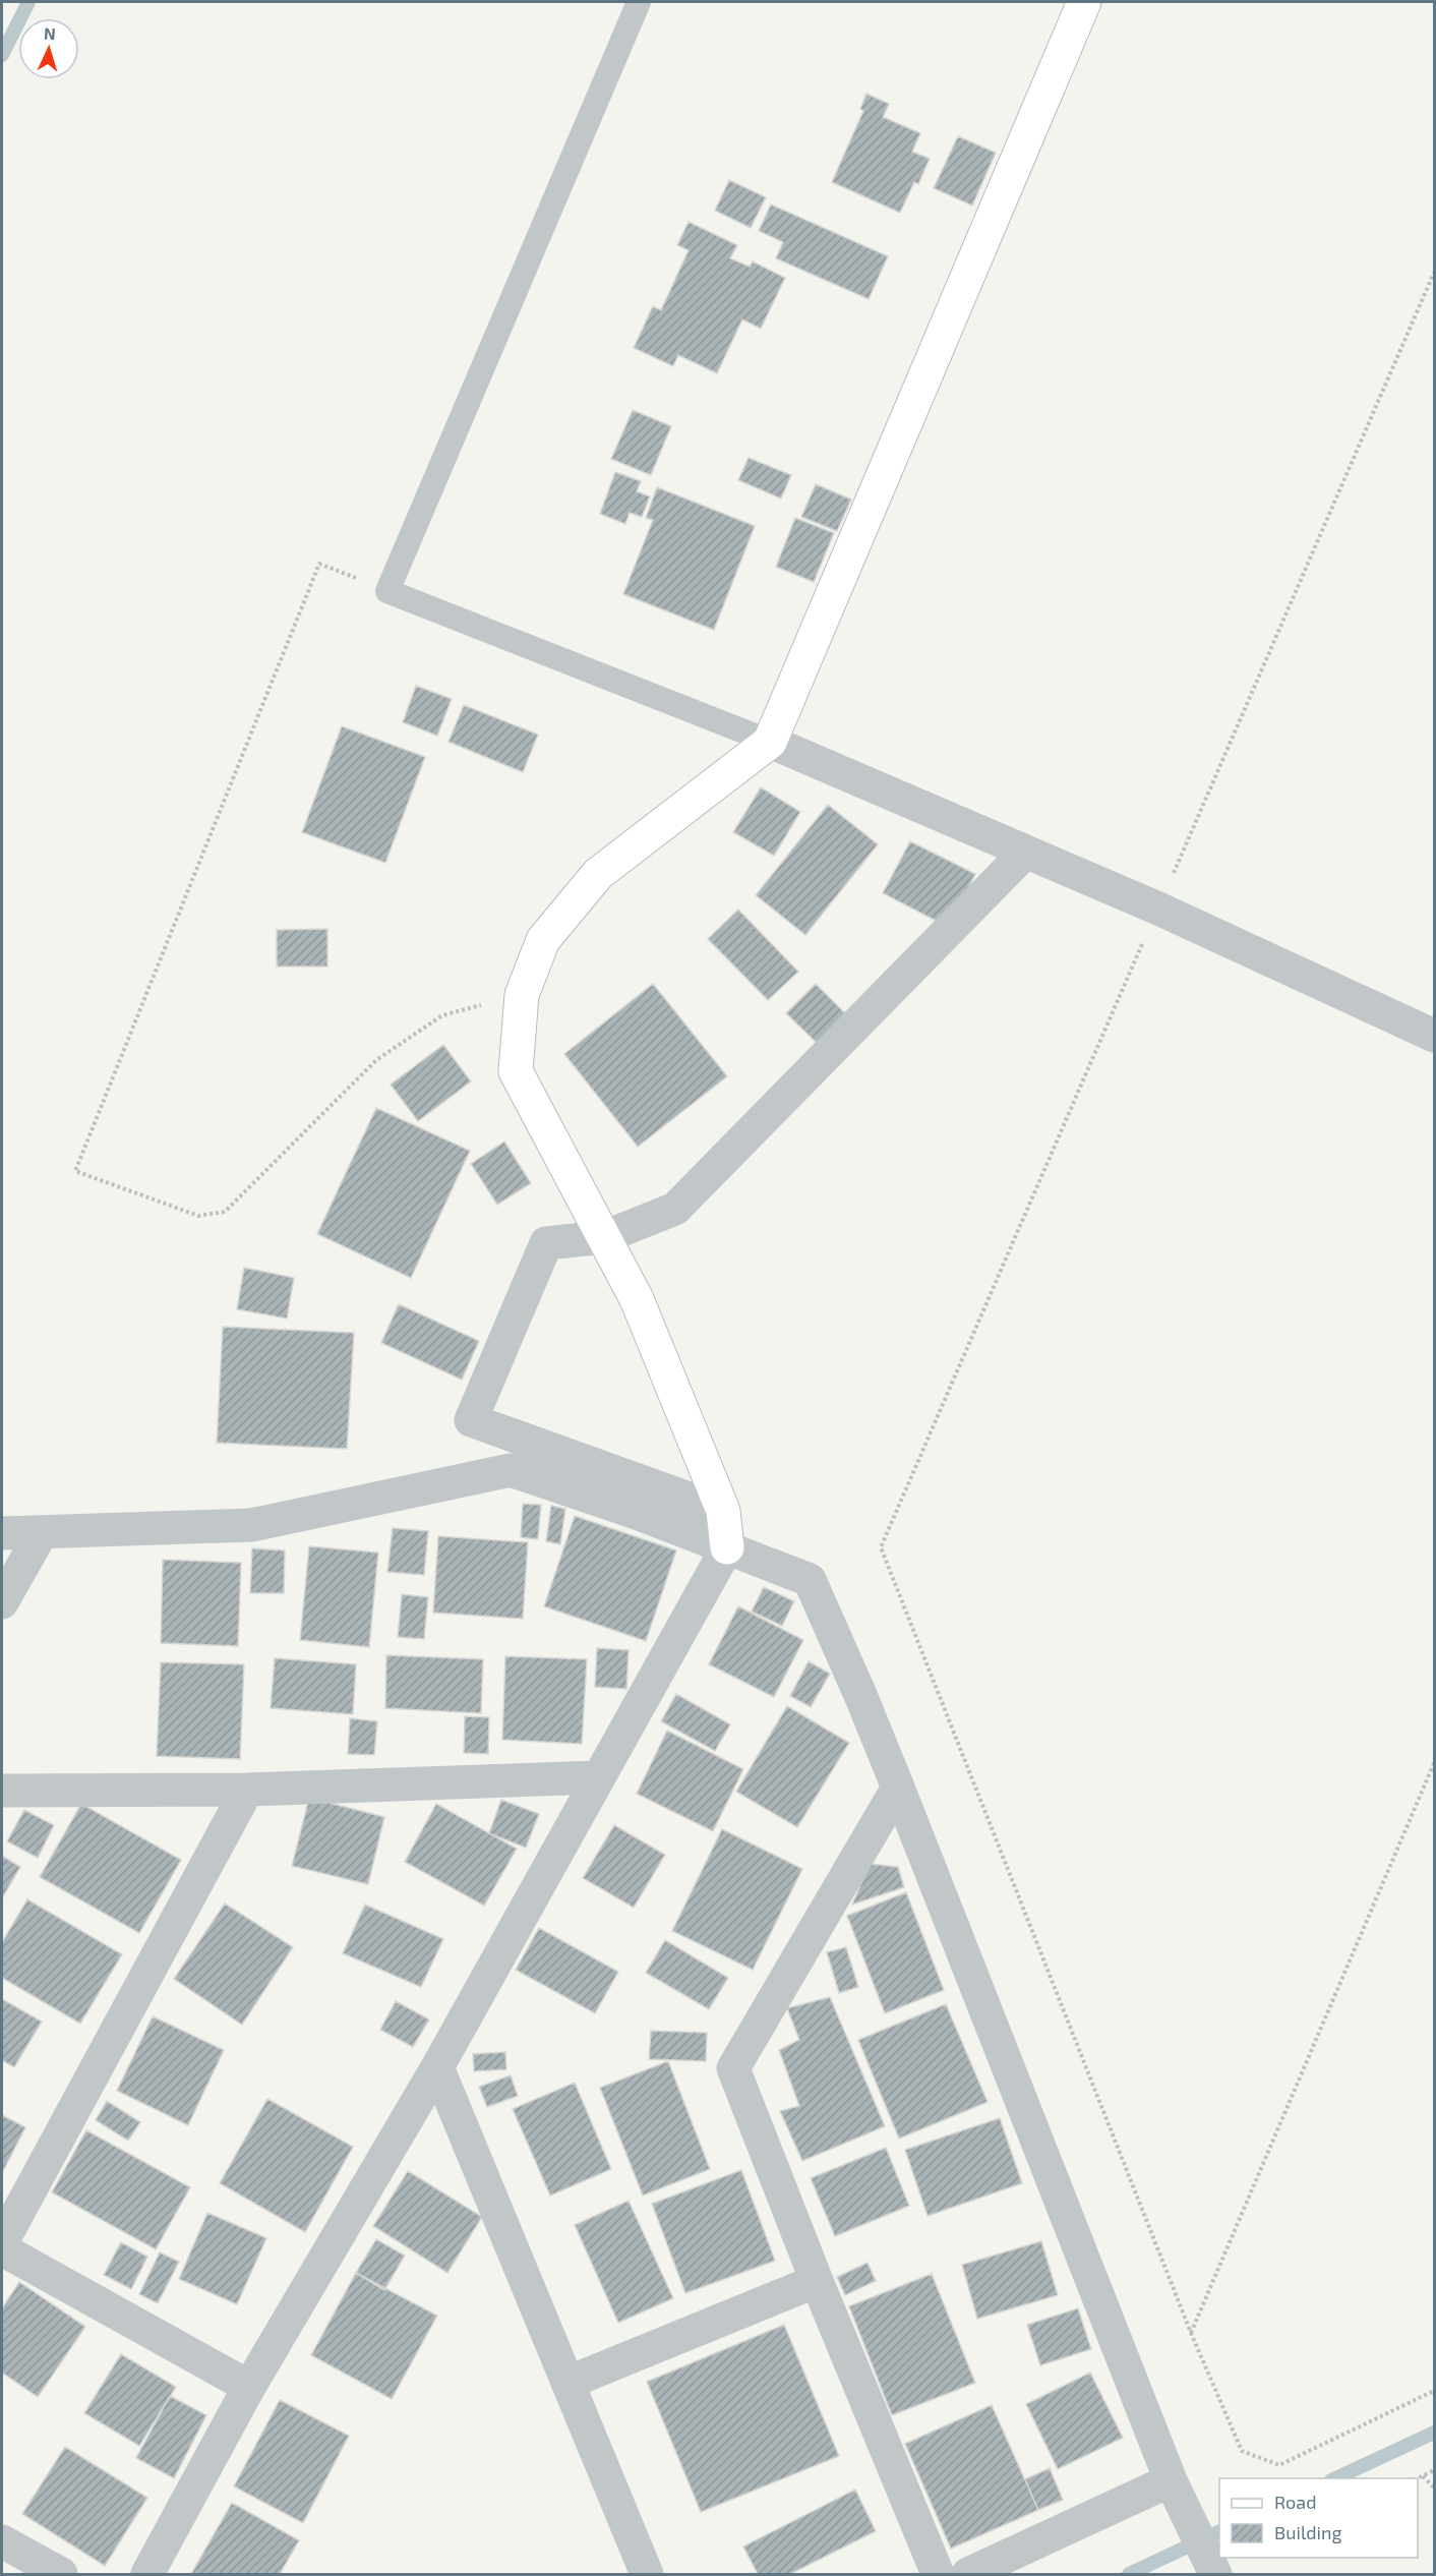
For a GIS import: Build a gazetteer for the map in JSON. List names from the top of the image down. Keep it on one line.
{"legend":["Road","Building"],"north":"top"}
